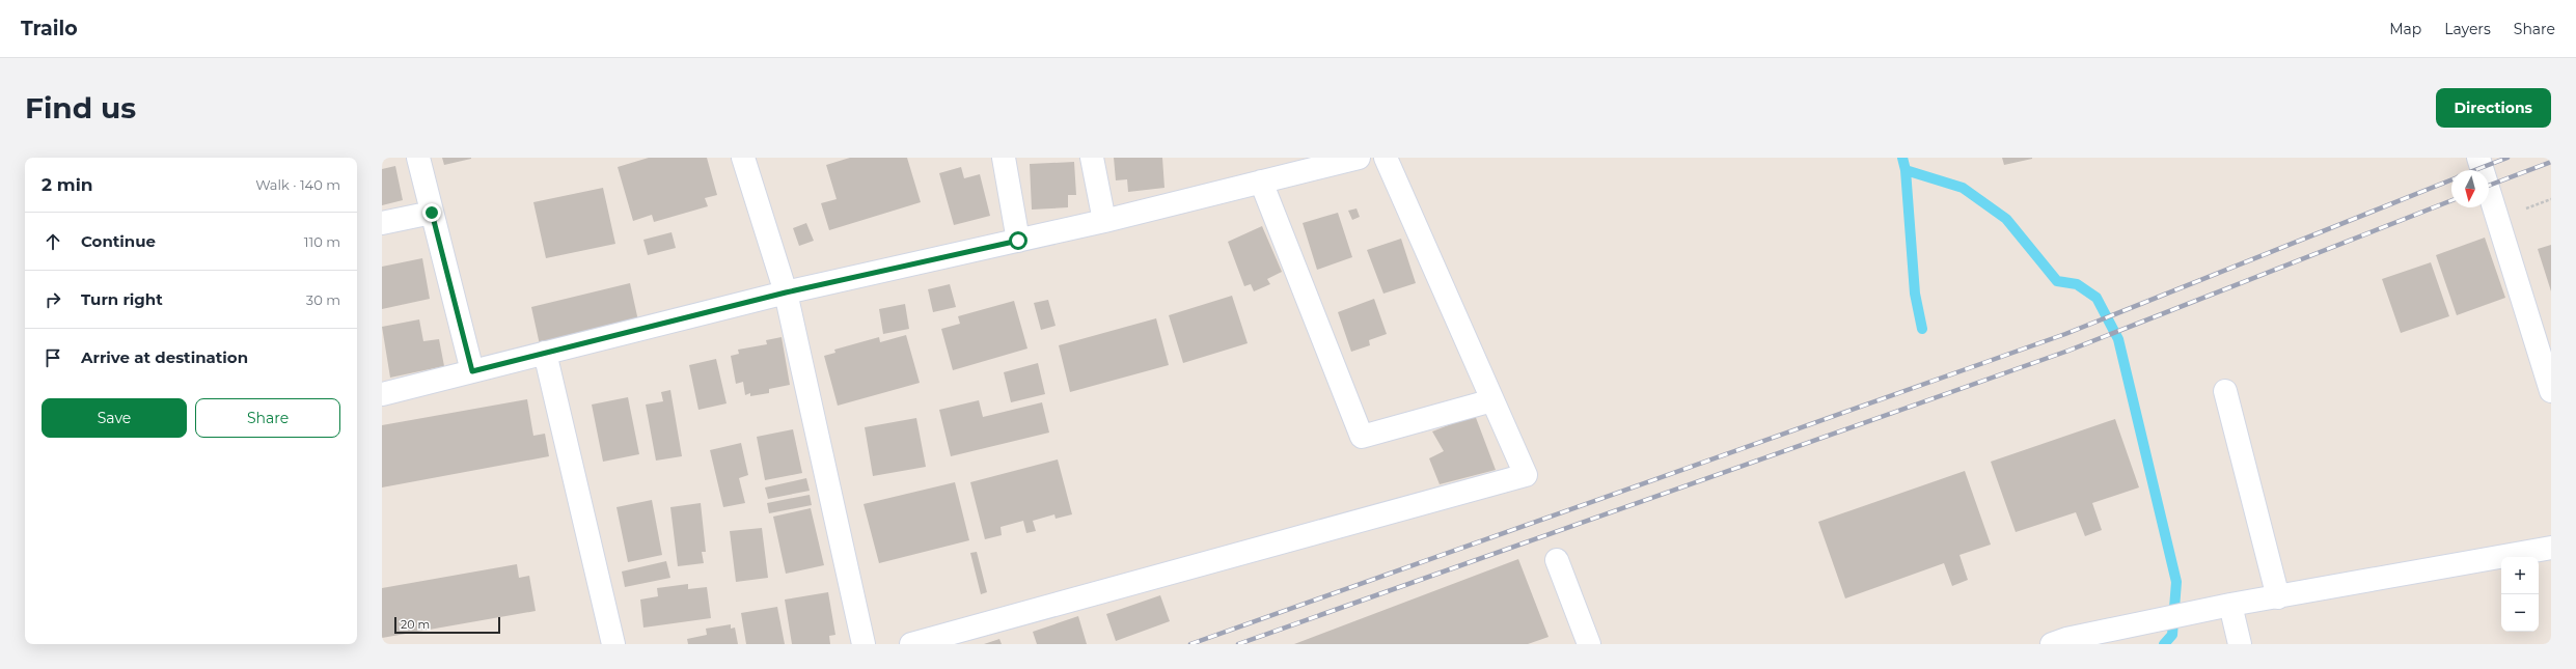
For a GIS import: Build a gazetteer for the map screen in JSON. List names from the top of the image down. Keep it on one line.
{"scale_bar":"20 m","north":"bottom","page":{"header":"Trailo","nav":["Map","Layers","Share"],"buttons":["Directions",["Save","Share"]],"title":"Find us","heading":["2 min","Walk · 140 m"],"list":[["Continue","110 m"],["Turn right","30 m"],"Arrive at destination"],"map_buttons":["+","−"],"scale":"20 m"}}
